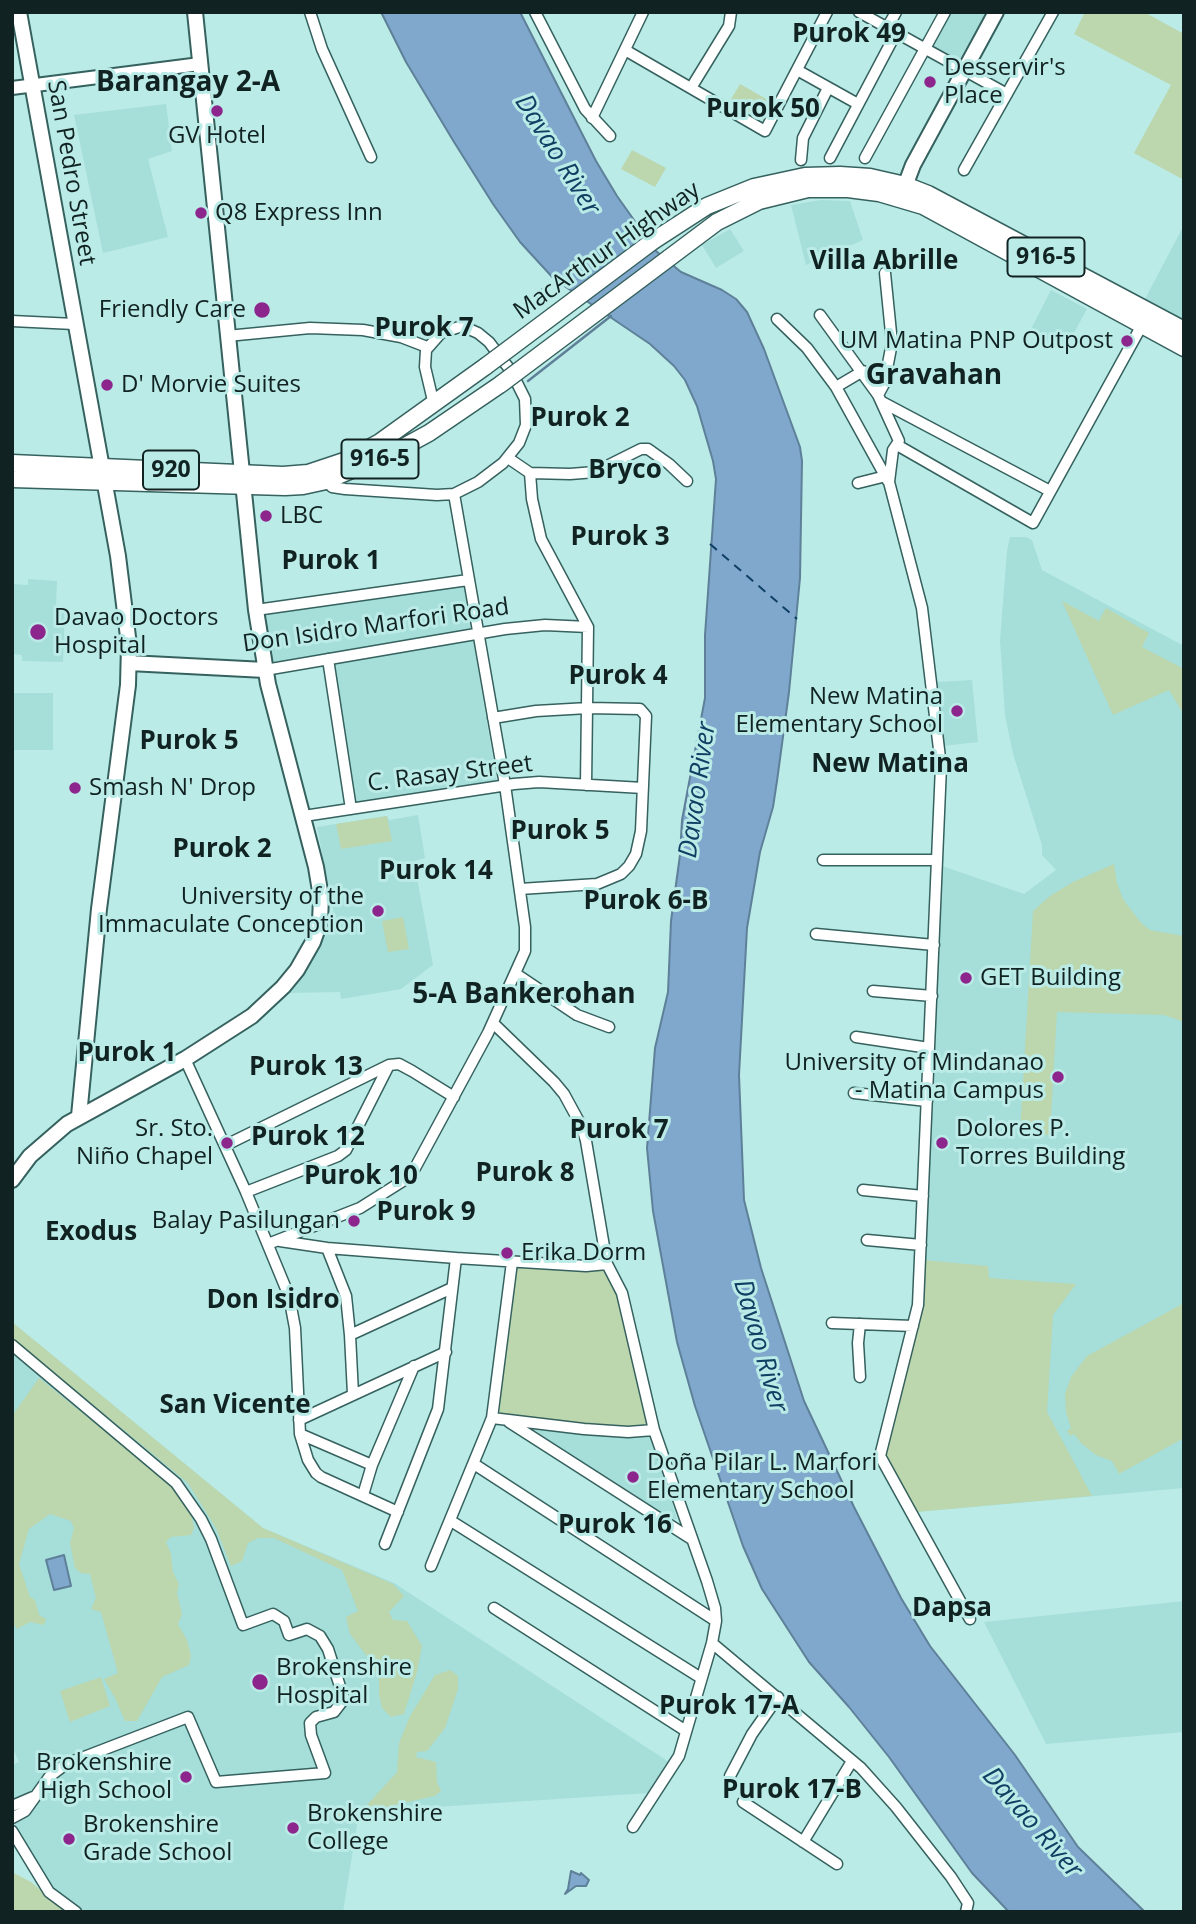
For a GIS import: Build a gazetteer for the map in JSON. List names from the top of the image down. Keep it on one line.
{"streets":{"main road":["San Pedro Street","MacArthur Highway","916-5","920","Don Isidro Marfori Road"],"street":["C. Rasay Street"]},"crossings":[["San Pedro Street","920"],["San Pedro Street","Don Isidro Marfori Road"],["MacArthur Highway","916-5"],["916-5","920"]],"districts":["Purok 49","Barangay 2-A","Purok 50","Villa Abrille","Purok 7","Gravahan","Purok 2","Bryco","Purok 3","Purok 1","Purok 4","Purok 5","New Matina","Purok 5","Purok 2","Purok 14","Purok 6-B","5-A Bankerohan","Purok 1","Purok 13","Purok 7","Purok 12","Purok 8","Purok 10","Purok 9","Exodus","Don Isidro","San Vicente","Purok 16","Dapsa","Purok 17-A","Purok 17-B"],"water":["Davao River"],"places":["Desservir's Place","GV Hotel","Q8 Express Inn","Friendly Care","UM Matina PNP Outpost","D' Morvie Suites","LBC","Davao Doctors Hospital","New Matina Elementary School","Smash N' Drop","University of the Immaculate Conception","GET Building","University of Mindanao - Matina Campus","Sr. Sto. Niño Chapel","Dolores P. Torres Building","Balay Pasilungan","Erika Dorm","Doña Pilar L. Marfori Elementary School","Brokenshire Hospital","Brokenshire High School","Brokenshire College","Brokenshire Grade School"]}
